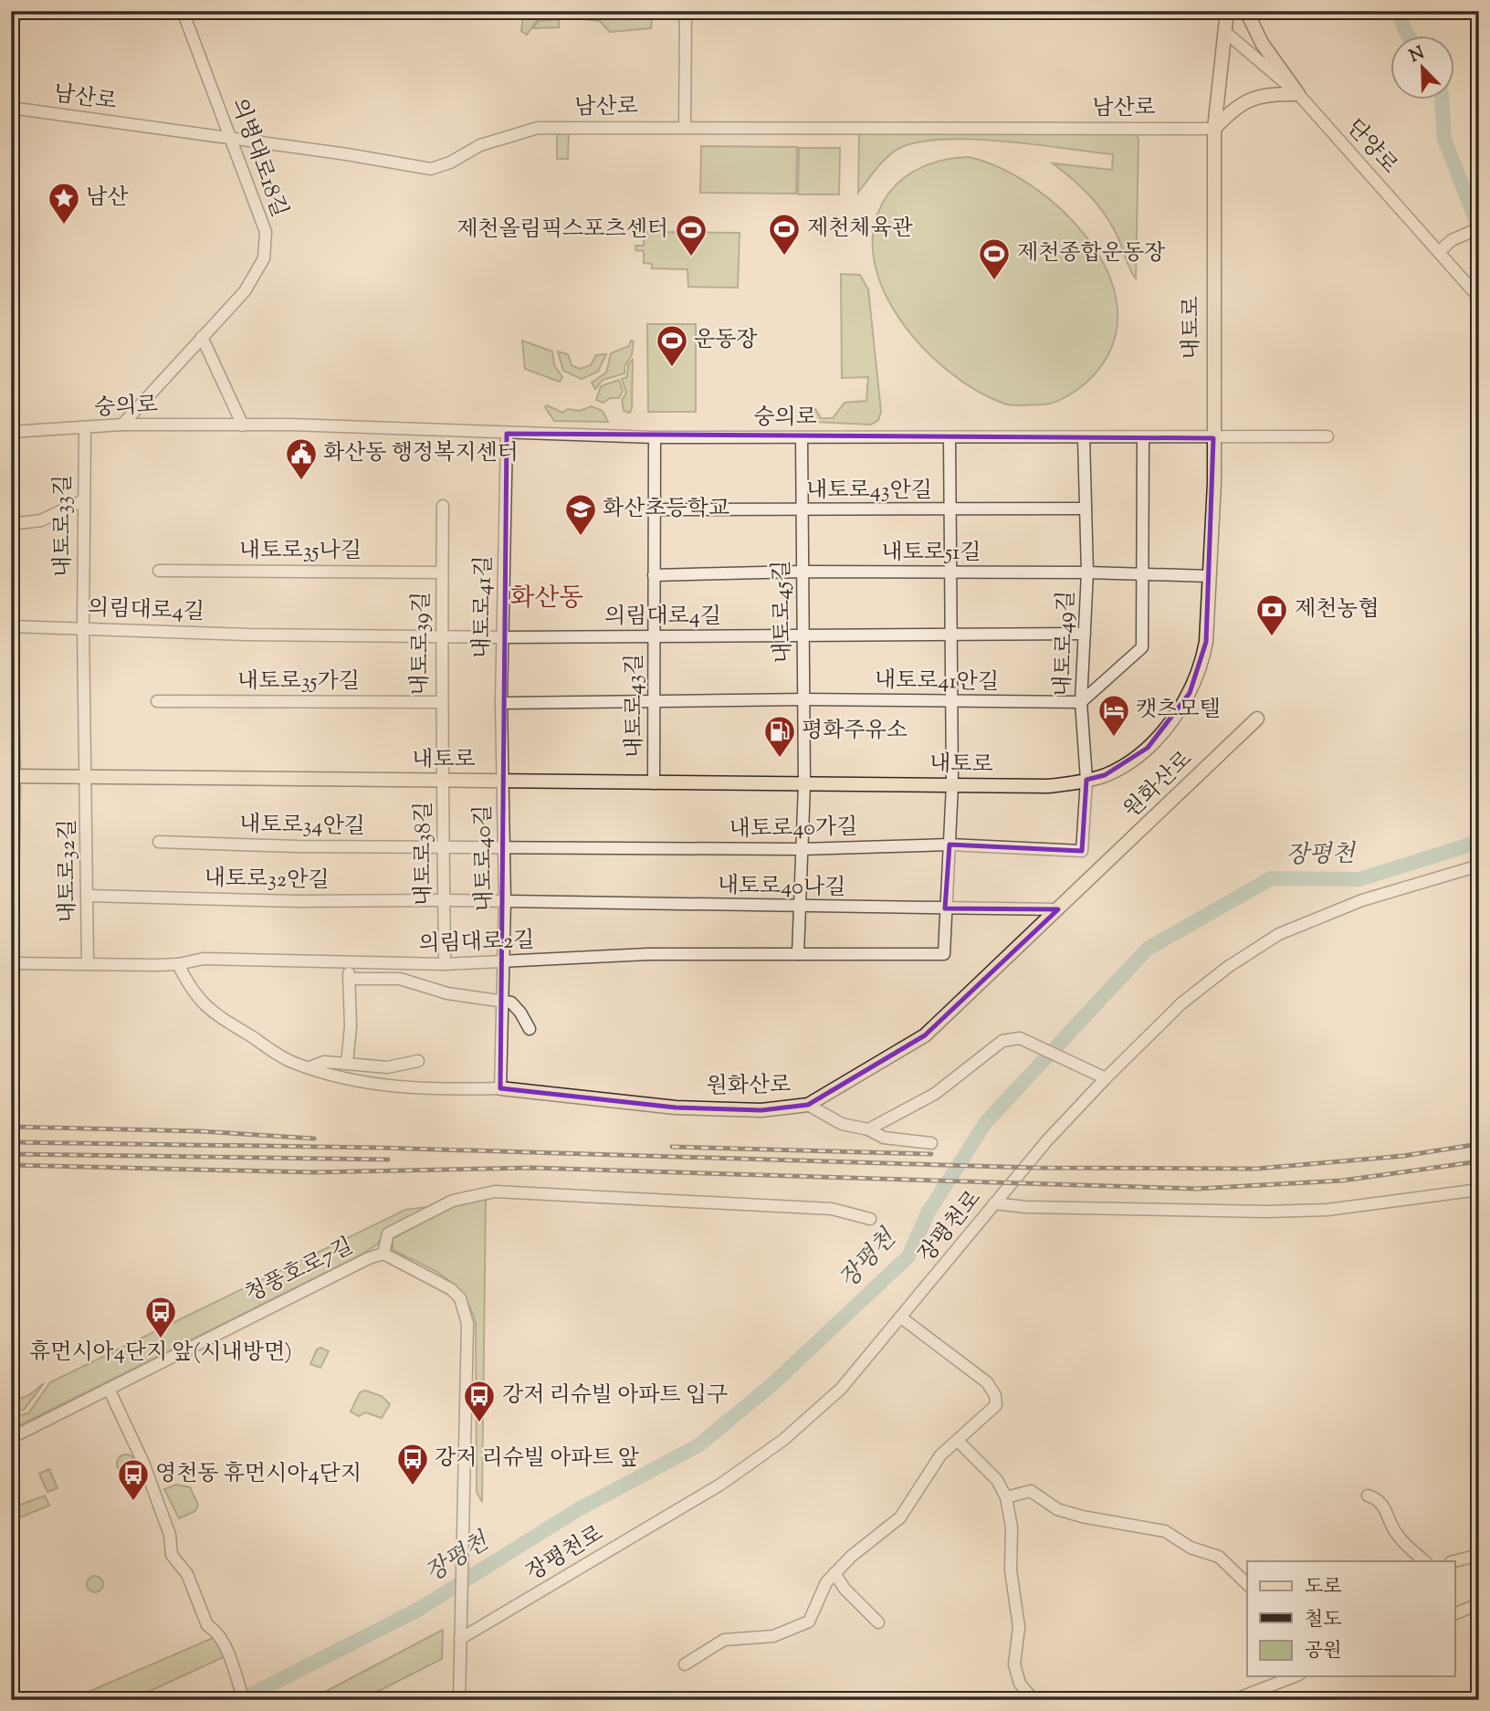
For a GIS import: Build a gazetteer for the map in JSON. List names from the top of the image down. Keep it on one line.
{"streets":{"main road":["내토로","원화산로"],"street":["남산로","단양로","의병대로18길","숭의로","내토로43안길","내토로33길","내토로35나길","내토로51길","내토로41길","의림대로4길","내토로45길","내토로39길","내토로49길","내토로35가길","내토로41안길","내토로43길","내토로34안길","내토로40가길","내토로38길","내토로40길","내토로32길","내토로32안길","내토로40나길","의림대로2길","장평천로","청풍호로7길"]},"crossings":[["남산로","의병대로18길"],["남산로","내토로"],["단양로","내토로"],["의병대로18길","숭의로"],["내토로","숭의로"],["내토로","내토로33길"],["내토로","내토로51길"],["내토로","내토로41길"],["내토로","내토로45길"],["내토로","내토로39길"],["내토로","내토로49길"],["내토로","내토로43길"],["내토로","내토로38길"],["내토로","내토로40길"],["내토로","내토로32길"],["숭의로","내토로33길"],["숭의로","내토로41길"],["숭의로","내토로45길"],["숭의로","내토로49길"],["숭의로","내토로43길"],["내토로43안길","내토로45길"],["내토로43안길","내토로49길"],["내토로43안길","내토로43길"],["내토로33길","의림대로4길"],["내토로33길","내토로32길"],["내토로35나길","내토로39길"],["내토로51길","내토로45길"],["내토로51길","내토로49길"],["내토로51길","내토로43길"],["내토로41길","의림대로4길"],["내토로41길","내토로41안길"],["내토로41길","내토로40길"],["의림대로4길","내토로45길"],["의림대로4길","내토로39길"],["의림대로4길","내토로49길"],["의림대로4길","내토로43길"],["내토로45길","내토로41안길"],["내토로45길","내토로40가길"],["내토로45길","내토로40나길"],["내토로45길","의림대로2길"],["내토로39길","내토로35가길"],["내토로39길","내토로38길"],["내토로49길","내토로41안길"],["내토로49길","내토로40가길"],["내토로41안길","내토로43길"],["원화산로","내토로40길"],["원화산로","내토로40나길"],["원화산로","의림대로2길"],["내토로34안길","내토로40가길"],["내토로34안길","내토로38길"],["내토로34안길","내토로40길"],["내토로40가길","내토로40길"],["내토로38길","내토로32안길"],["내토로38길","의림대로2길"],["내토로40길","내토로32안길"],["내토로40길","내토로40나길"],["내토로40길","의림대로2길"],["내토로32길","내토로32안길"],["내토로32길","의림대로2길"],["내토로32안길","내토로40나길"],["내토로40나길","의림대로2길"],["장평천로","청풍호로7길"]],"districts":["화산동"],"water":["장평천"],"places":{"place":["남산"],"sports":["제천체육관","제천올림픽스포츠센터","제천종합운동장","운동장"],"public building":["화산동 행정복지센터"],"school or university":["화산초등학교"],"bank":["제천농협"],"hotel":["캣츠모텔"],"fuel station":["평화주유소"],"bus stop":["휴먼시아4단지 앞(시내방면)","강저 리슈빌 아파트 입구","강저 리슈빌 아파트 앞","영천동 휴먼시아4단지"]},"legend":["도로","철도","공원"],"north":"top left"}
